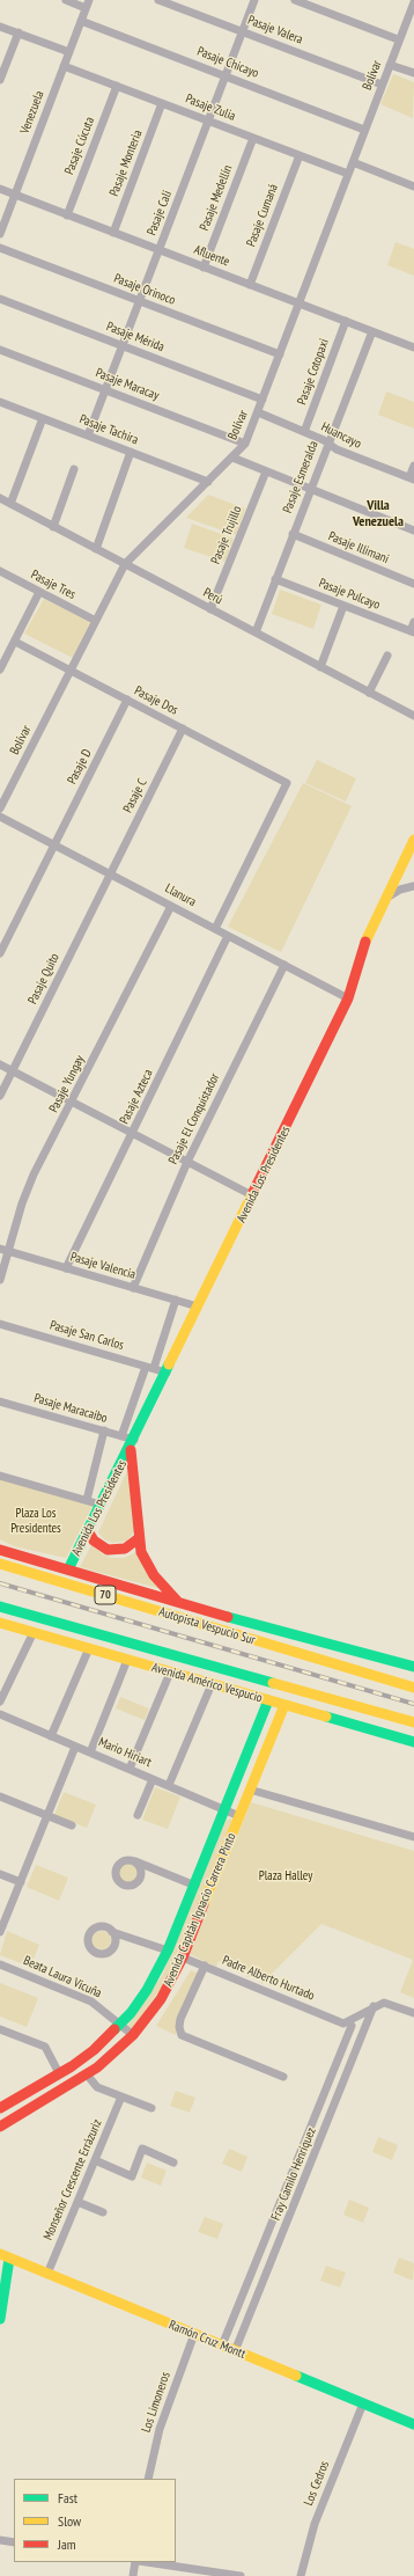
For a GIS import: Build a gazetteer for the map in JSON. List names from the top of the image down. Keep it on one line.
{"streets":{"main road":["Avenida Los Presidentes","70","Autopista Vespucio Sur","Avenida Américo Vespucio","Avenida Capitán Ignacio Carrera Pinto","Ramón Cruz Montt"],"street":["Pasaje Valera","Pasaje Chicayo","Bolívar","Pasaje Zulia","Venezuela","Pasaje Cúcuta","Pasaje Monteria","Pasaje Medellín","Pasaje Cali","Pasaje Cumaná","Afluente","Pasaje Orinoco","Pasaje Mérida","Pasaje Cotopaxi","Pasaje Maracay","Pasaje Tachira","Huancayo","Pasaje Esmeralda","Pasaje Trujillo","Pasaje Illimani","Pasaje Tres","Pasaje Pulcayo","Perú","Pasaje Dos","Pasaje D","Pasaje C","Llanura","Pasaje Quito","Pasaje Yungay","Pasaje Azteca","Pasaje El Conquistador","Pasaje Valencia","Pasaje San Carlos","Pasaje Maracaibo","Mario Hiriart","Beata Laura Vicuña","Padre Alberto Hurtado","Fray Camilo Henríquez","Monseñor Crescente Errázuriz","Los Limoneros","Los Cedros"]},"crossings":[["Pasaje Valera","Bolívar"],["Pasaje Valera","Pasaje Cali"],["Pasaje Chicayo","Bolívar"],["Pasaje Chicayo","Venezuela"],["Pasaje Chicayo","Pasaje Cali"],["Bolívar","Pasaje Zulia"],["Bolívar","Afluente"],["Bolívar","Pasaje Orinoco"],["Bolívar","Pasaje Mérida"],["Bolívar","Pasaje Maracay"],["Bolívar","Pasaje Tachira"],["Bolívar","Huancayo"],["Bolívar","Pasaje Tres"],["Bolívar","Perú"],["Bolívar","Pasaje Dos"],["Pasaje Zulia","Venezuela"],["Pasaje Zulia","Pasaje Cúcuta"],["Pasaje Zulia","Pasaje Monteria"],["Pasaje Zulia","Pasaje Medellín"],["Pasaje Zulia","Pasaje Cali"],["Pasaje Zulia","Pasaje Cumaná"],["Venezuela","Afluente"],["Pasaje Cúcuta","Afluente"],["Pasaje Monteria","Afluente"],["Pasaje Medellín","Afluente"],["Pasaje Cali","Afluente"],["Pasaje Cali","Pasaje Orinoco"],["Pasaje Cali","Pasaje Mérida"],["Pasaje Cali","Pasaje Maracay"],["Pasaje Cali","Pasaje Tachira"],["Pasaje Cumaná","Afluente"],["Afluente","Pasaje Cotopaxi"],["Afluente","Pasaje Esmeralda"],["Pasaje Cotopaxi","Huancayo"],["Huancayo","Pasaje Esmeralda"],["Pasaje Esmeralda","Pasaje Illimani"],["Pasaje Esmeralda","Pasaje Pulcayo"],["Pasaje Esmeralda","Perú"],["Pasaje Trujillo","Perú"],["Pasaje Dos","Pasaje D"],["Pasaje Dos","Pasaje C"],["Pasaje Dos","Llanura"],["Pasaje D","Llanura"],["Pasaje C","Llanura"],["Pasaje C","Pasaje Quito"],["Llanura","Pasaje Quito"],["Llanura","Pasaje Yungay"],["Llanura","Pasaje Azteca"],["Llanura","Pasaje El Conquistador"],["Llanura","Avenida Los Presidentes"],["Pasaje Yungay","Pasaje Valencia"],["Pasaje Azteca","Pasaje Valencia"],["Pasaje El Conquistador","Pasaje Valencia"],["Avenida Los Presidentes","Pasaje Valencia"],["Avenida Los Presidentes","Pasaje San Carlos"],["Avenida Los Presidentes","Pasaje Maracaibo"],["Avenida Américo Vespucio","Avenida Capitán Ignacio Carrera Pinto"],["Mario Hiriart","Avenida Capitán Ignacio Carrera Pinto"],["Avenida Capitán Ignacio Carrera Pinto","Beata Laura Vicuña"],["Avenida Capitán Ignacio Carrera Pinto","Padre Alberto Hurtado"],["Padre Alberto Hurtado","Fray Camilo Henríquez"],["Fray Camilo Henríquez","Ramón Cruz Montt"],["Monseñor Crescente Errázuriz","Ramón Cruz Montt"],["Ramón Cruz Montt","Los Limoneros"],["Ramón Cruz Montt","Los Cedros"]],"districts":["Villa Venezuela"],"parks":["Plaza Los Presidentes","Plaza Halley"],"legend":["Fast","Slow","Jam"]}
